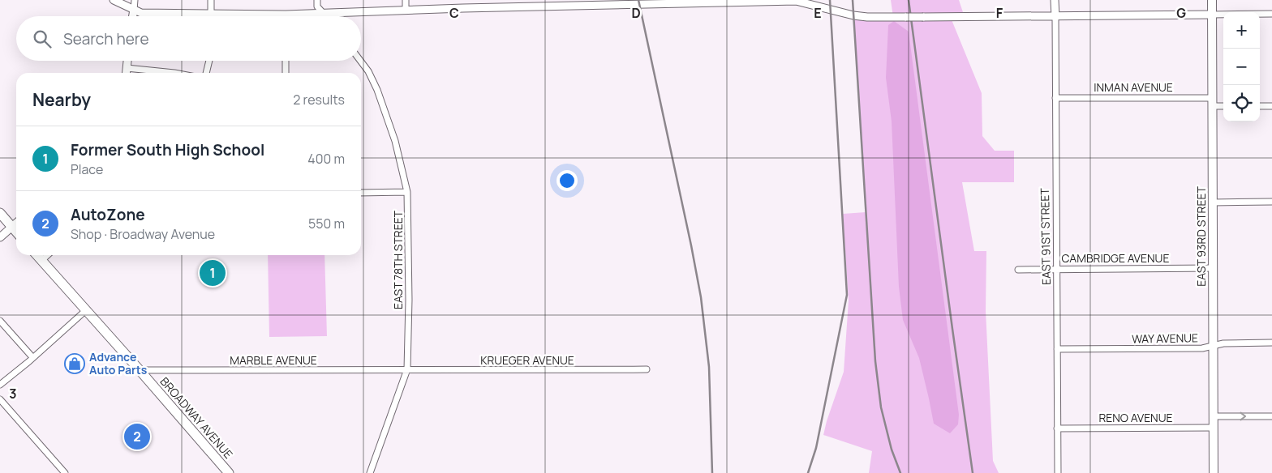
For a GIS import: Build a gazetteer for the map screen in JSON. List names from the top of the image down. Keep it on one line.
{"streets":{"main road":["EAST 93RD STREET","BROADWAY AVENUE"],"street":["INMAN AVENUE","EAST 91ST STREET","CAMBRIDGE AVENUE","EAST 78TH STREET","WAY AVENUE","MARBLE AVENUE","KRUEGER AVENUE","RENO AVENUE"]},"crossings":[["INMAN AVENUE","EAST 91ST STREET"],["INMAN AVENUE","EAST 93RD STREET"],["EAST 91ST STREET","CAMBRIDGE AVENUE"],["EAST 91ST STREET","WAY AVENUE"],["EAST 91ST STREET","RENO AVENUE"],["EAST 93RD STREET","CAMBRIDGE AVENUE"],["EAST 93RD STREET","WAY AVENUE"],["EAST 93RD STREET","RENO AVENUE"],["EAST 78TH STREET","MARBLE AVENUE"],["EAST 78TH STREET","KRUEGER AVENUE"],["MARBLE AVENUE","KRUEGER AVENUE"],["MARBLE AVENUE","BROADWAY AVENUE"]],"places":{"shop":["Advance Auto Parts"]},"page":{"map_buttons":["+","−"],"search":"Search here","heading":["Nearby","2 results"],"list":[{"mark":"1","name":"Former South High School","note":"Place","value":"400 m"},{"mark":"2","name":"AutoZone","note":"Shop · Broadway Avenue","value":"550 m"}],"pins":["1","2"]},"grid":{"columns":["C","D","E","F","G"],"rows":["3"]}}
